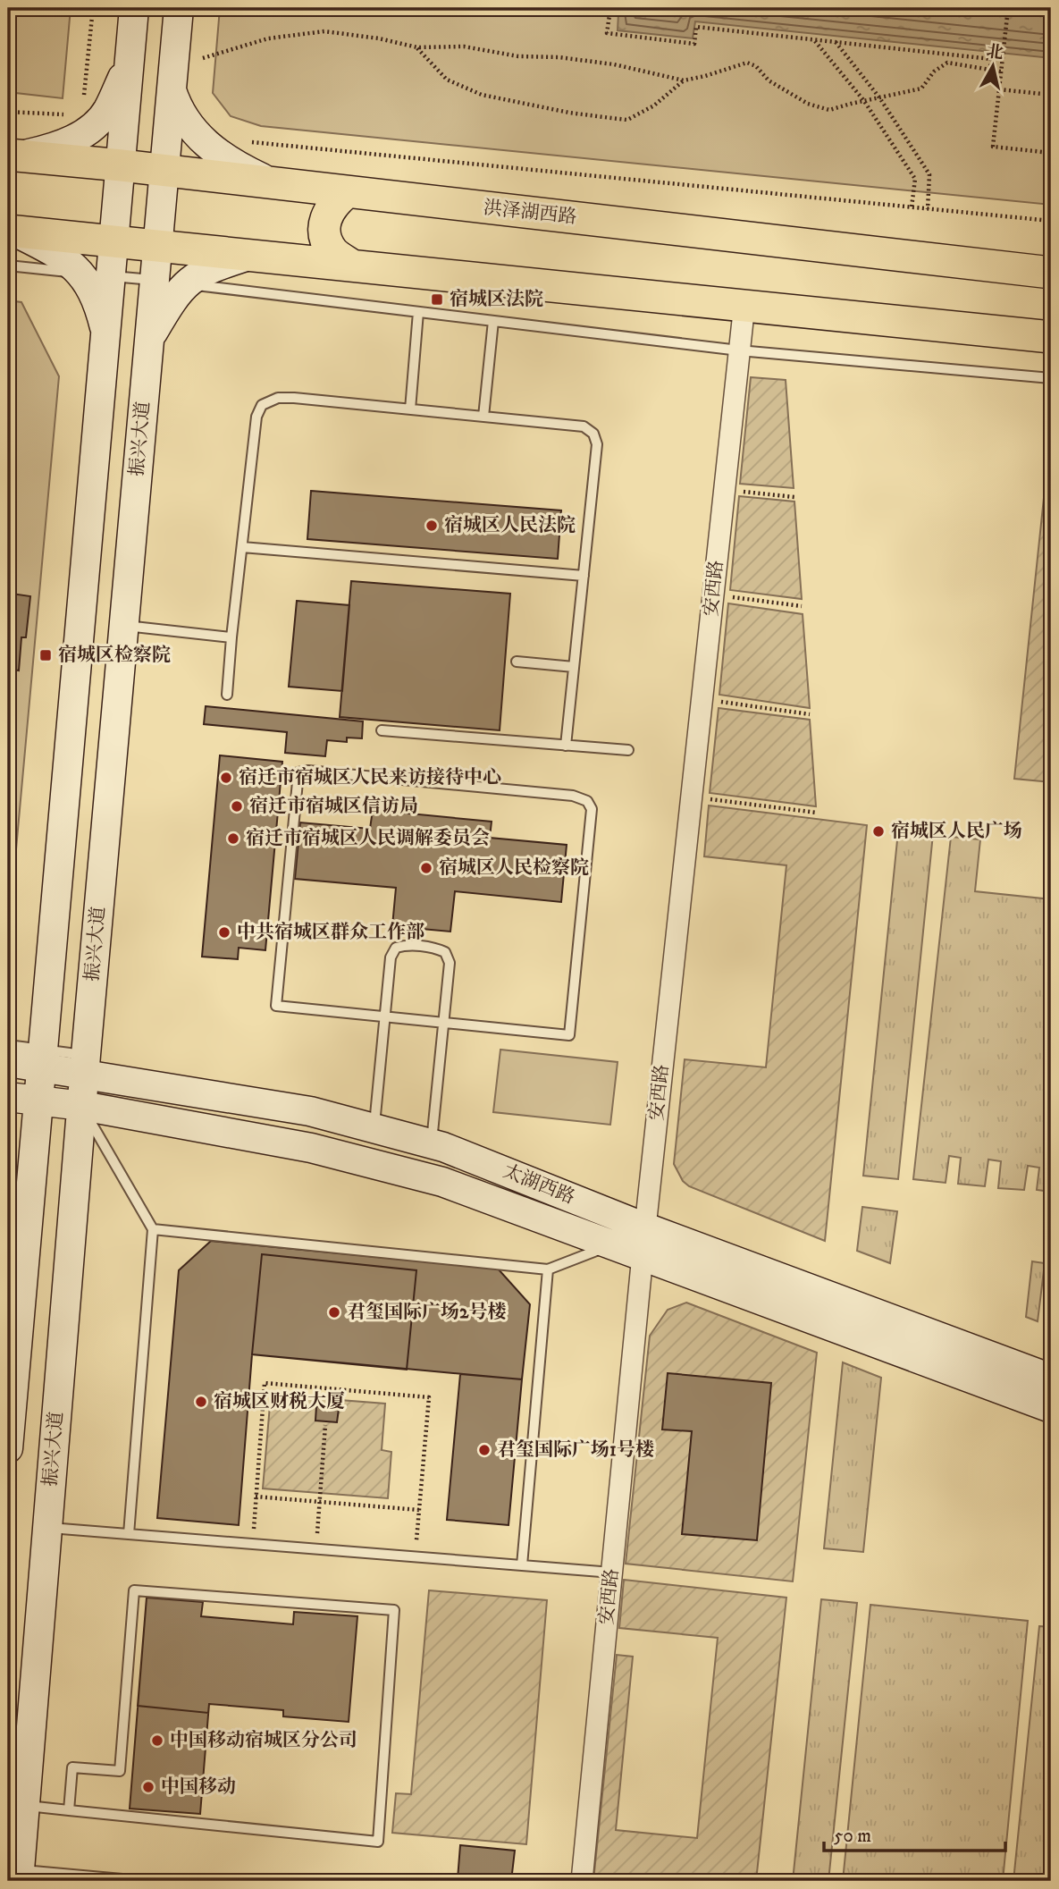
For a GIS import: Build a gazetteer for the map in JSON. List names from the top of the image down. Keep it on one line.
{"streets":{"main road":["洪泽湖西路","振兴大道","太湖西路"],"street":["安西路"]},"crossings":[["洪泽湖西路","振兴大道"],["振兴大道","太湖西路"],["安西路","太湖西路"]],"places":{"transit":["宿城区法院","宿城区检察院"],"other":["宿城区人民法院","宿迁市宿城区人民来访接待中心","宿迁市宿城区信访局","宿城区人民广场","宿迁市宿城区人民调解委员会","宿城区人民检察院","中共宿城区群众工作部","君玺国际广场2号楼","宿城区财税大厦","君玺国际广场1号楼","中国移动宿城区分公司","中国移动"]},"scale_bar":"50 m","north":"top"}
